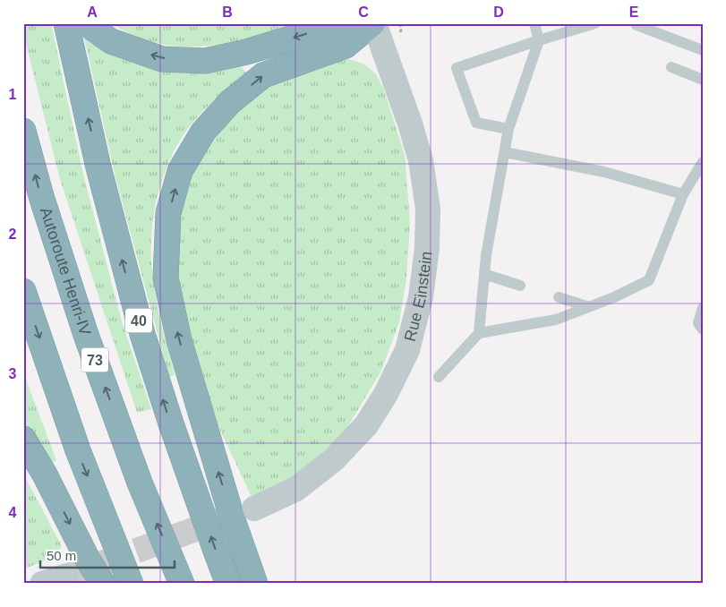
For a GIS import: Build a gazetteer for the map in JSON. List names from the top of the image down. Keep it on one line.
{"streets":{"highway":["Autoroute Henri-IV","40","73"],"street":["Rue Einstein"]},"scale_bar":"50 m","grid":{"columns":["A","B","C","D","E"],"rows":["1","2","3","4"]}}
